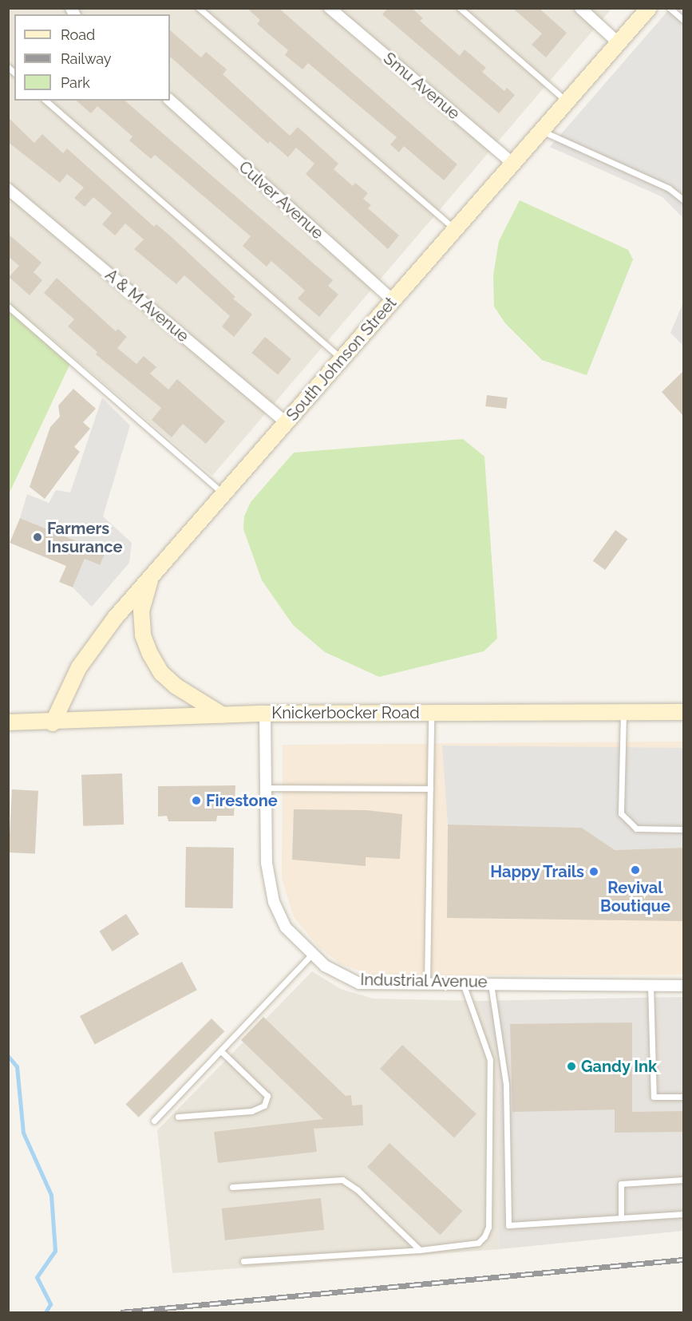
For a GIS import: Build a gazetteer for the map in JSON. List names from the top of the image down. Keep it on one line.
{"streets":{"main road":["South Johnson Street","Knickerbocker Road"],"street":["Smu Avenue","Culver Avenue","A & M Avenue","Industrial Avenue"]},"crossings":[["Smu Avenue","South Johnson Street"],["Culver Avenue","South Johnson Street"],["A & M Avenue","South Johnson Street"],["South Johnson Street","Knickerbocker Road"],["Knickerbocker Road","Industrial Avenue"]],"places":["Farmers Insurance","Firestone","Revival Boutique","Happy Trails","Gandy Ink"],"legend":["Road","Railway","Park"]}
